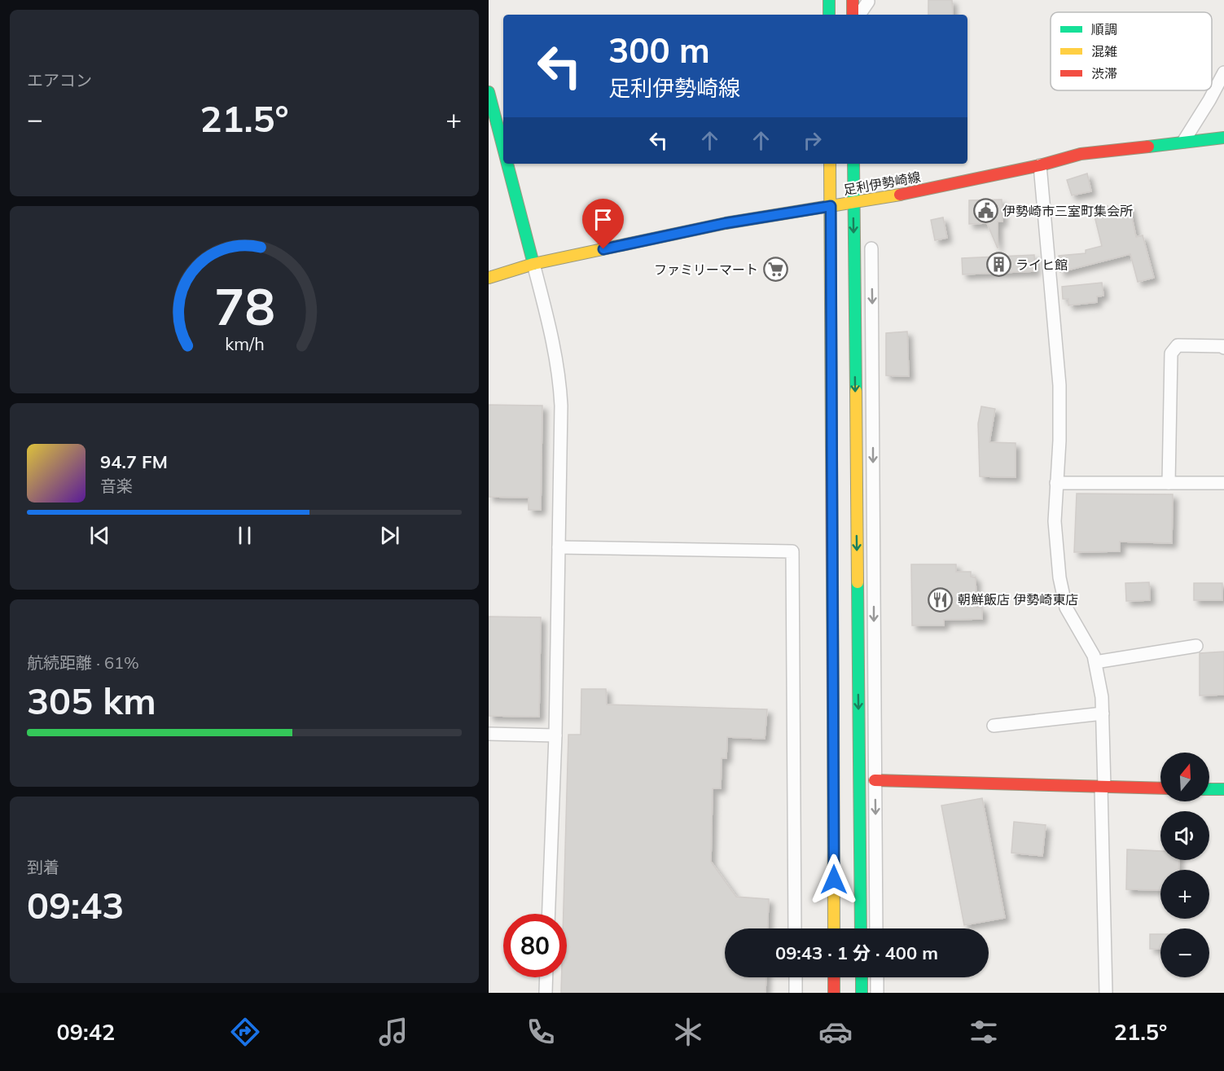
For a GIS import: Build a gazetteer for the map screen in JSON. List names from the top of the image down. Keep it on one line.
{"streets":{"main road":["足利伊勢崎線"]},"places":{"public building":["伊勢崎市三室町集会所"],"building":["ライヒ館"],"supermarket":["ファミリーマート"],"restaurant":["朝鮮飯店 伊勢崎東店"]},"legend":["順調","混雑","渋滞"],"north":"top","page":{"tile":["エアコン",["航続距離 · 61%","305 km"],["到着","09:43"]],"turn":["300 m","足利伊勢崎線"],"heat":["−","21.5°","+"],"song":["94.7 FM","音楽"],"map_buttons":["+","−"],"limit":"80","trip":"09:43 · 1 分 · 400 m","tabs":["09:42","21.5°"],"gauge":["78","km/h"]}}
